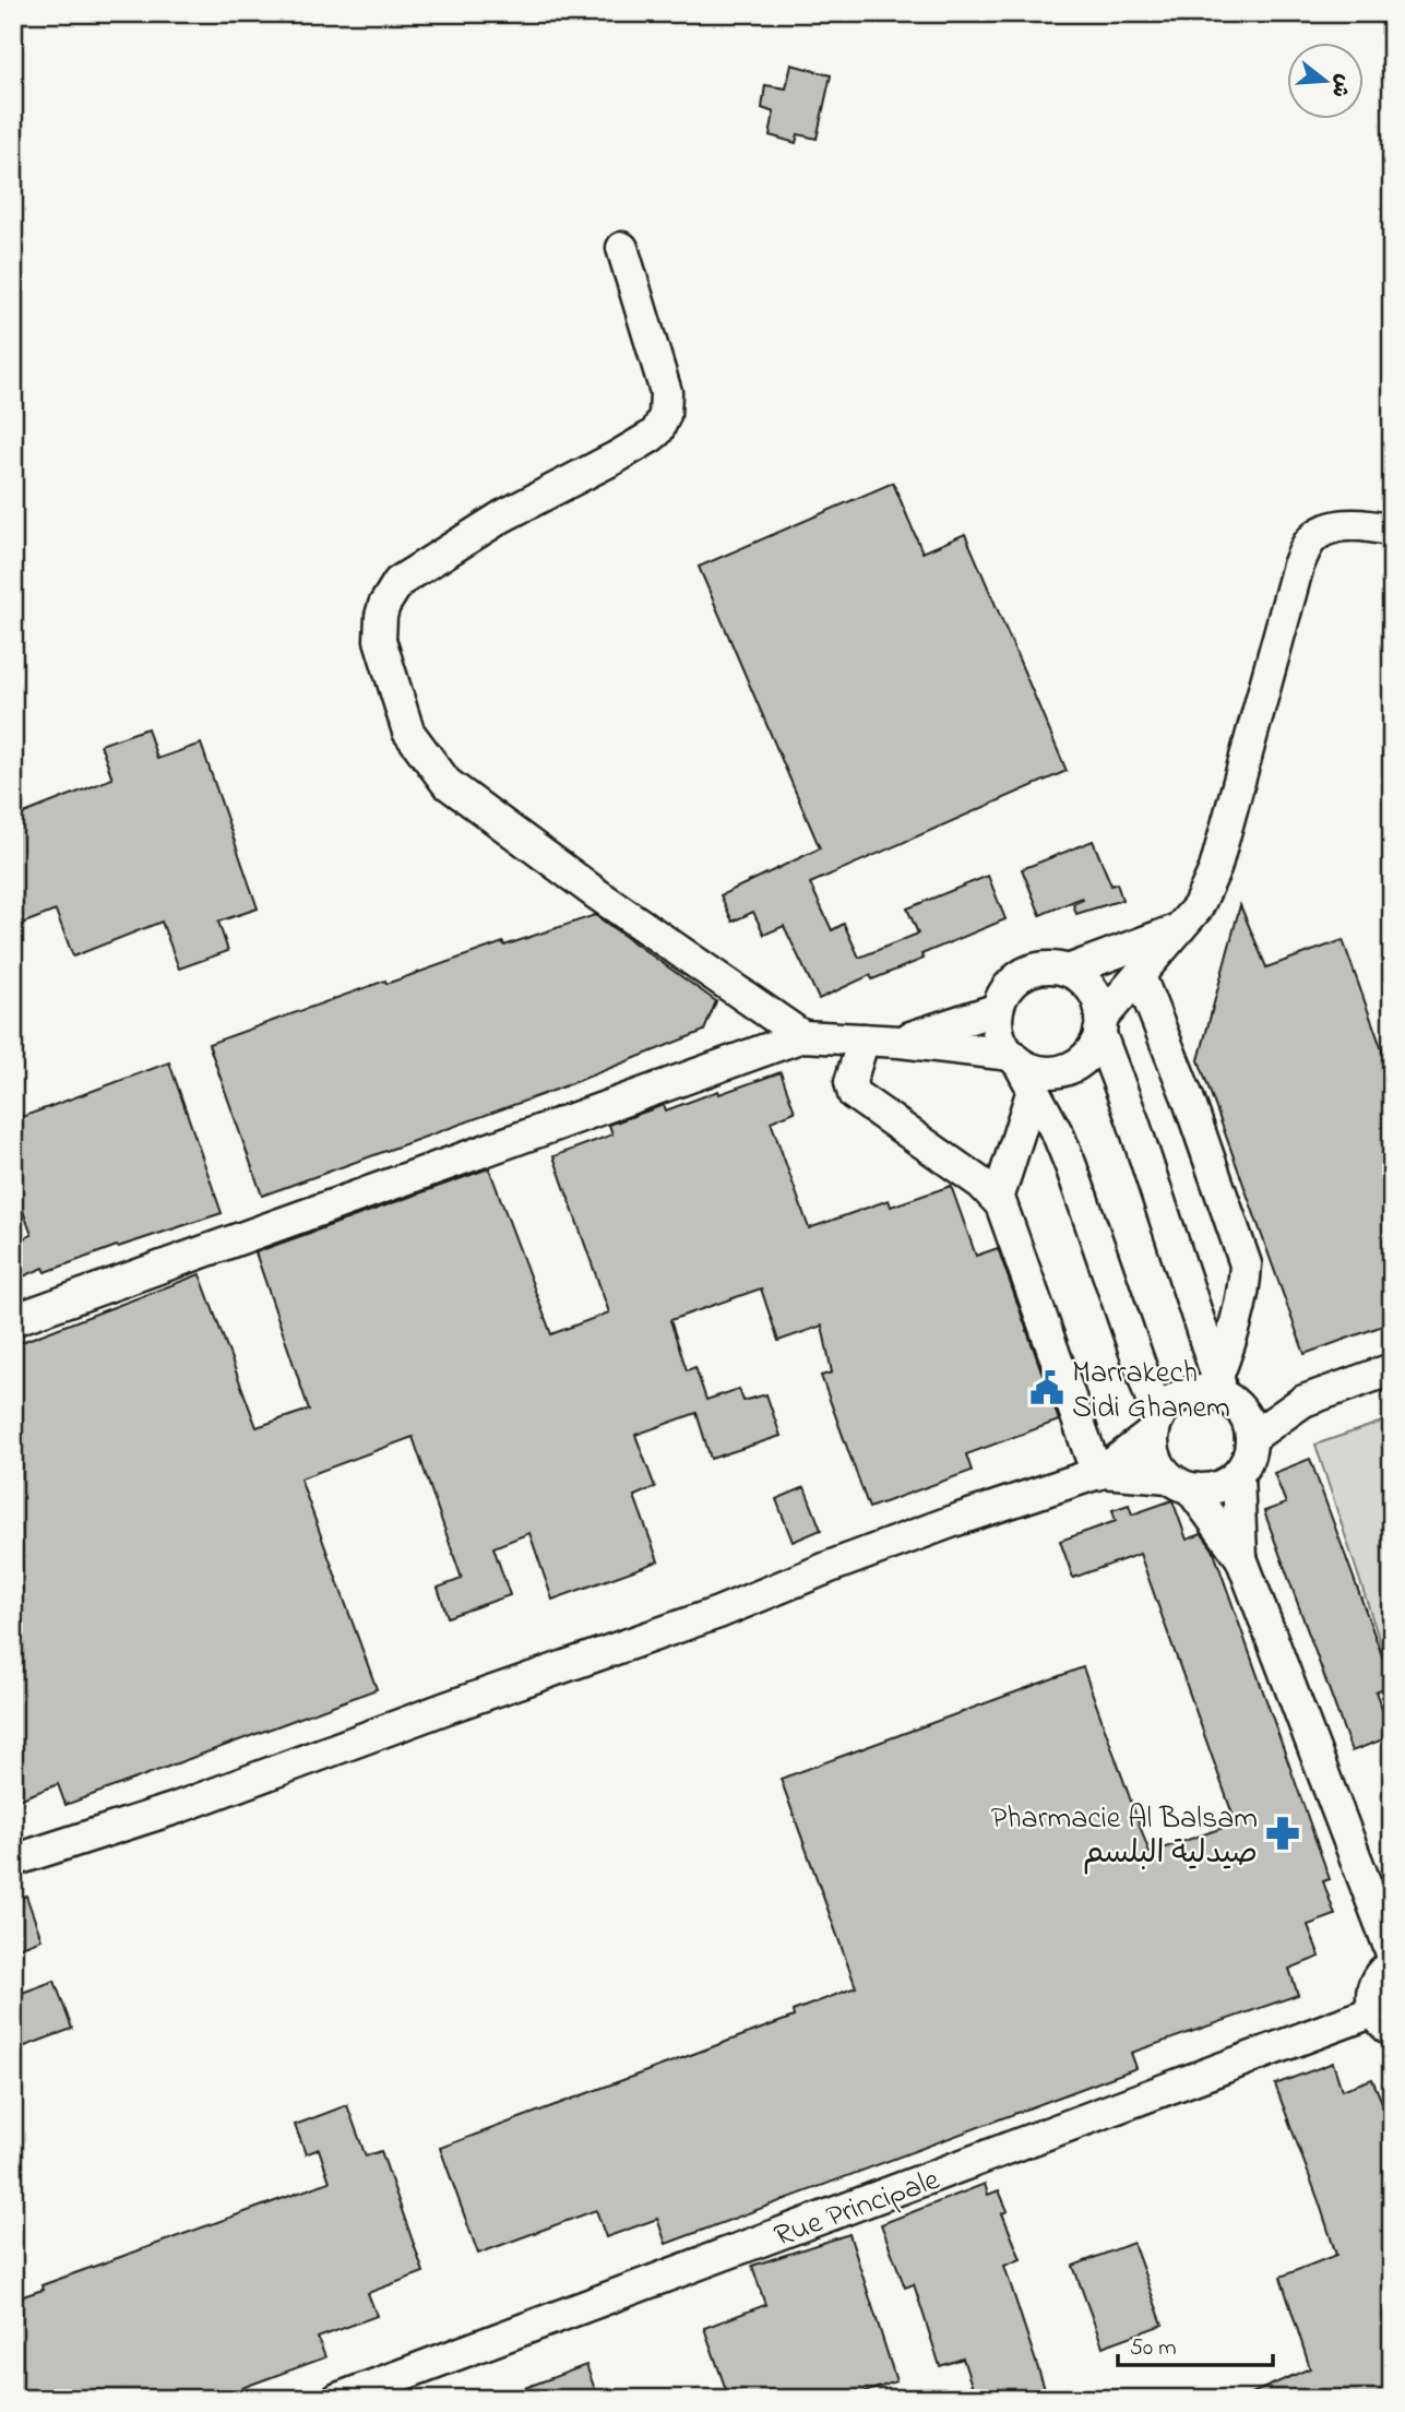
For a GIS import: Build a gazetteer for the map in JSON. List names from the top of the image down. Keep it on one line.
{"streets":{"street":["Rue Principale"]},"places":{"public building":["Marrakech Sidi Ghanem"],"pharmacy":["Pharmacie Al Balsam صيدلية البلسم"]},"scale_bar":"50 m","north":"right"}
